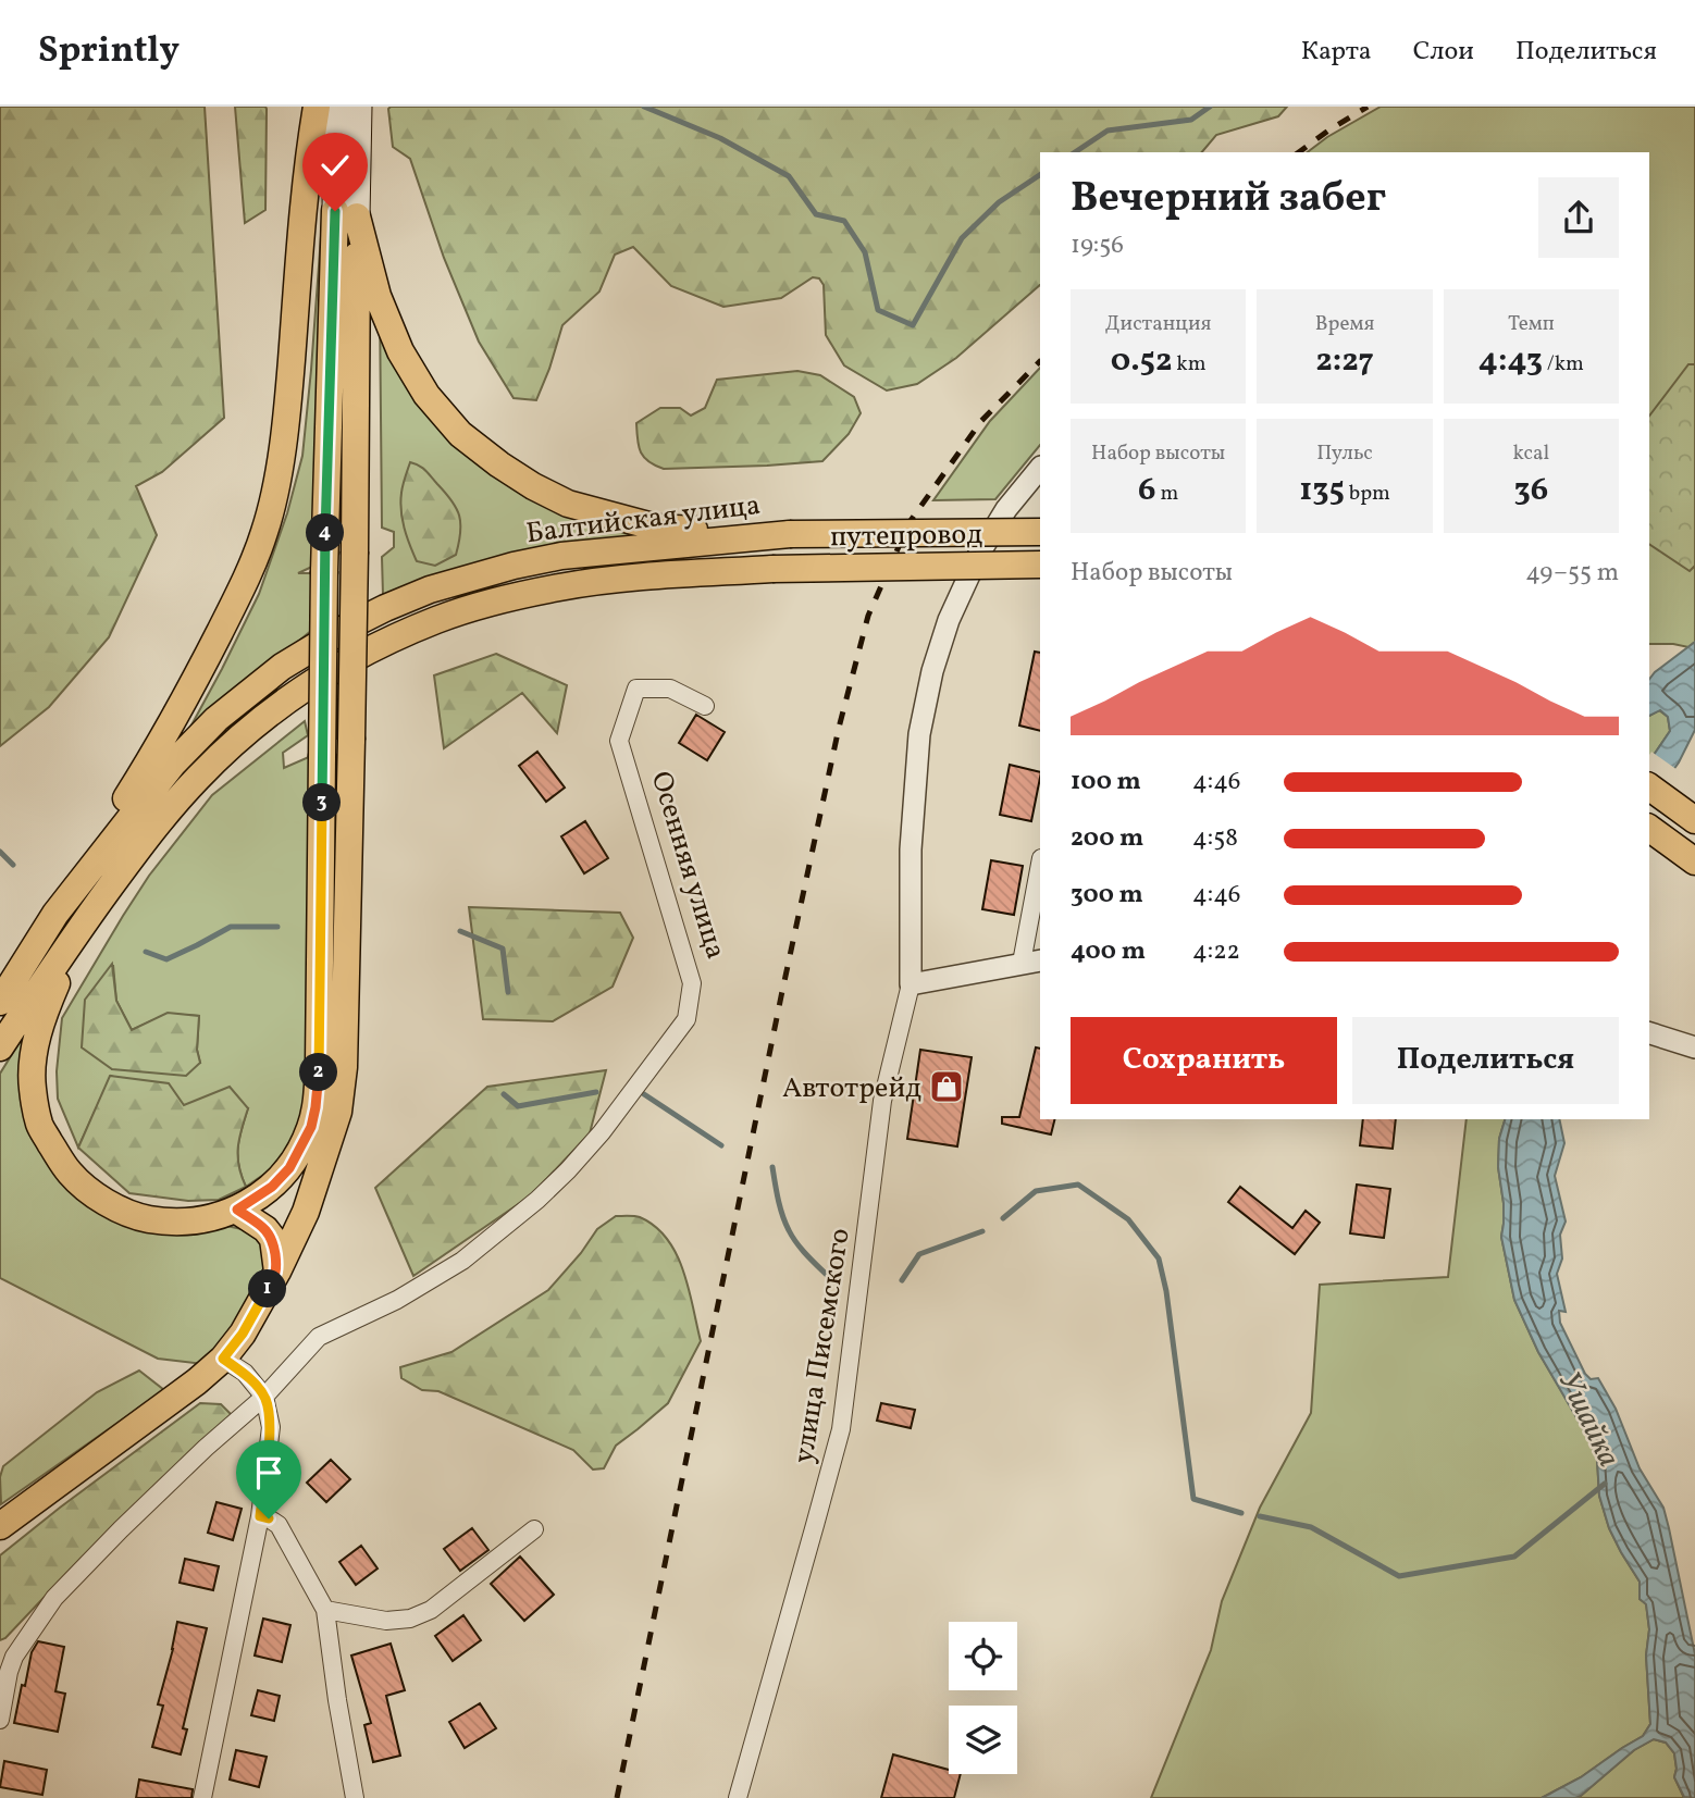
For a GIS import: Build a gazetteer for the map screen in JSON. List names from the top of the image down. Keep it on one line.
{"streets":{"main road":["Балтийская улица","путепровод"],"street":["Осенняя улица","улица Писемского"]},"crossings":[["Балтийская улица","путепровод"]],"water":["Ушайка"],"places":{"shop":["Автотрейд"]},"page":{"header":"Sprintly","nav":["Карта","Слои","Поделиться"],"heading":["Вечерний забег","19:56"],"stats":[["Дистанция","0.52 km"],["Время","2:27"],["Темп","4:43 /km"],["Набор высоты","6 m"],["Пульс","135 bpm"],["kcal","36"]],"pins":["4","3","2","1"],"chart":["Набор высоты","49–55 m"],"list":[{"name":"100 m","note":"4:46"},{"name":"200 m","note":"4:58"},{"name":"300 m","note":"4:46"},{"name":"400 m","note":"4:22"}],"buttons":["Сохранить","Поделиться"]}}
